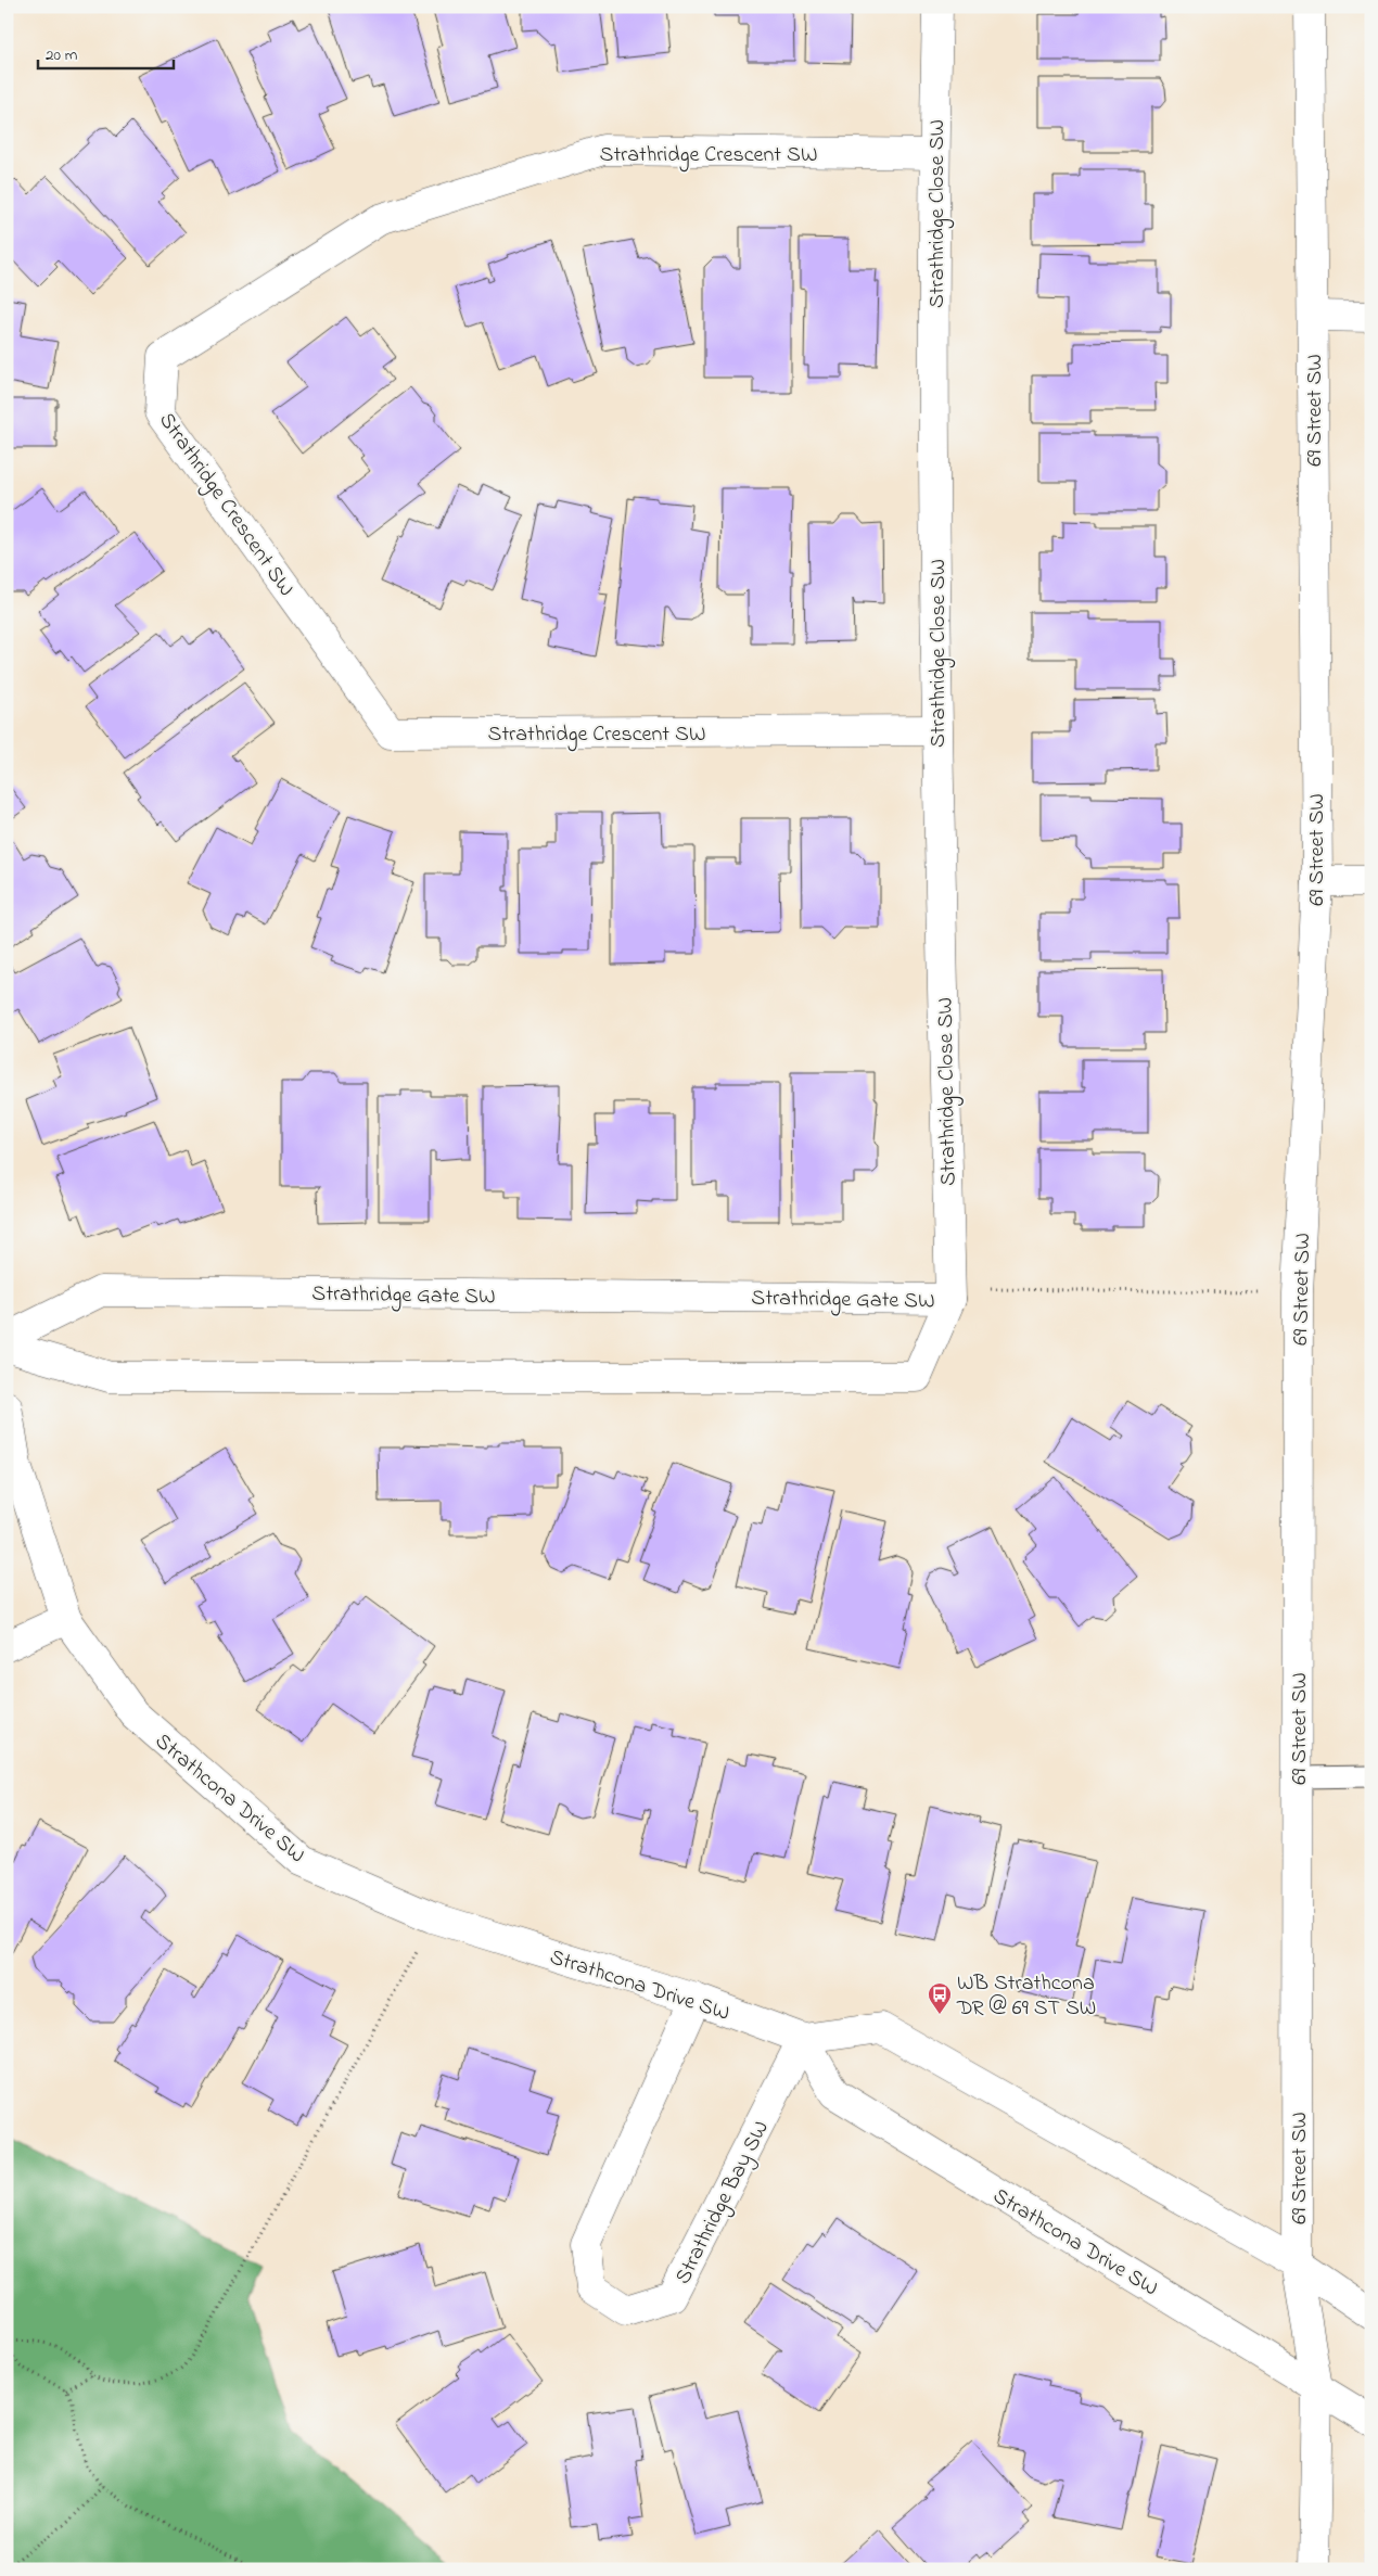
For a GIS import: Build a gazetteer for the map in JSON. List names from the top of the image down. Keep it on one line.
{"streets":{"street":["Strathridge Crescent SW","Strathridge Close SW","69 Street SW","Strathridge Gate SW","Strathcona Drive SW","Strathridge Bay SW"]},"crossings":[["Strathridge Crescent SW","Strathridge Close SW"],["Strathridge Close SW","Strathridge Gate SW"],["69 Street SW","Strathcona Drive SW"],["Strathcona Drive SW","Strathridge Bay SW"]],"places":{"bus stop":["WB Strathcona DR @ 69 ST SW"]},"scale_bar":"20 m"}
